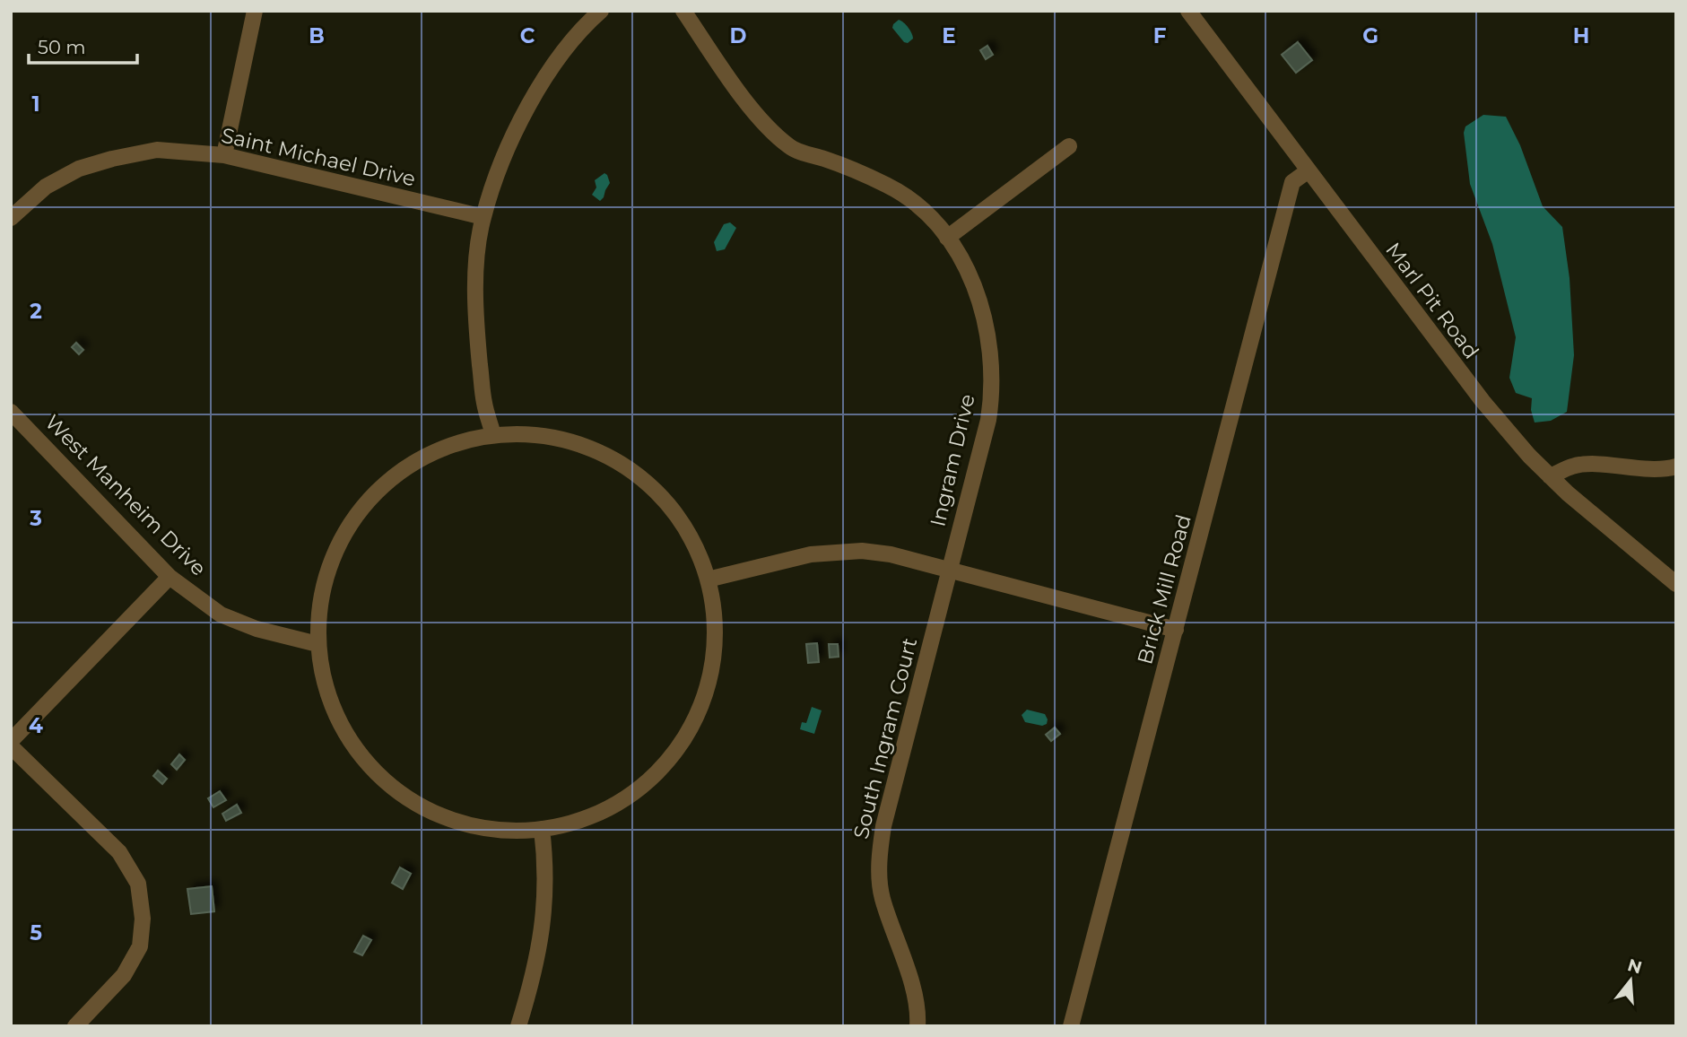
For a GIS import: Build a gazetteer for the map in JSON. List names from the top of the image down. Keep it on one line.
{"streets":{"street":["Saint Michael Drive","Marl Pit Road","Ingram Drive","West Manheim Drive","Brick Mill Road","South Ingram Court"]},"crossings":[["Marl Pit Road","Brick Mill Road"],["Ingram Drive","South Ingram Court"]],"scale_bar":"50 m","north":"top","grid":{"columns":["B","C","D","E","F","G","H"],"rows":["1","2","3","4","5"]}}
